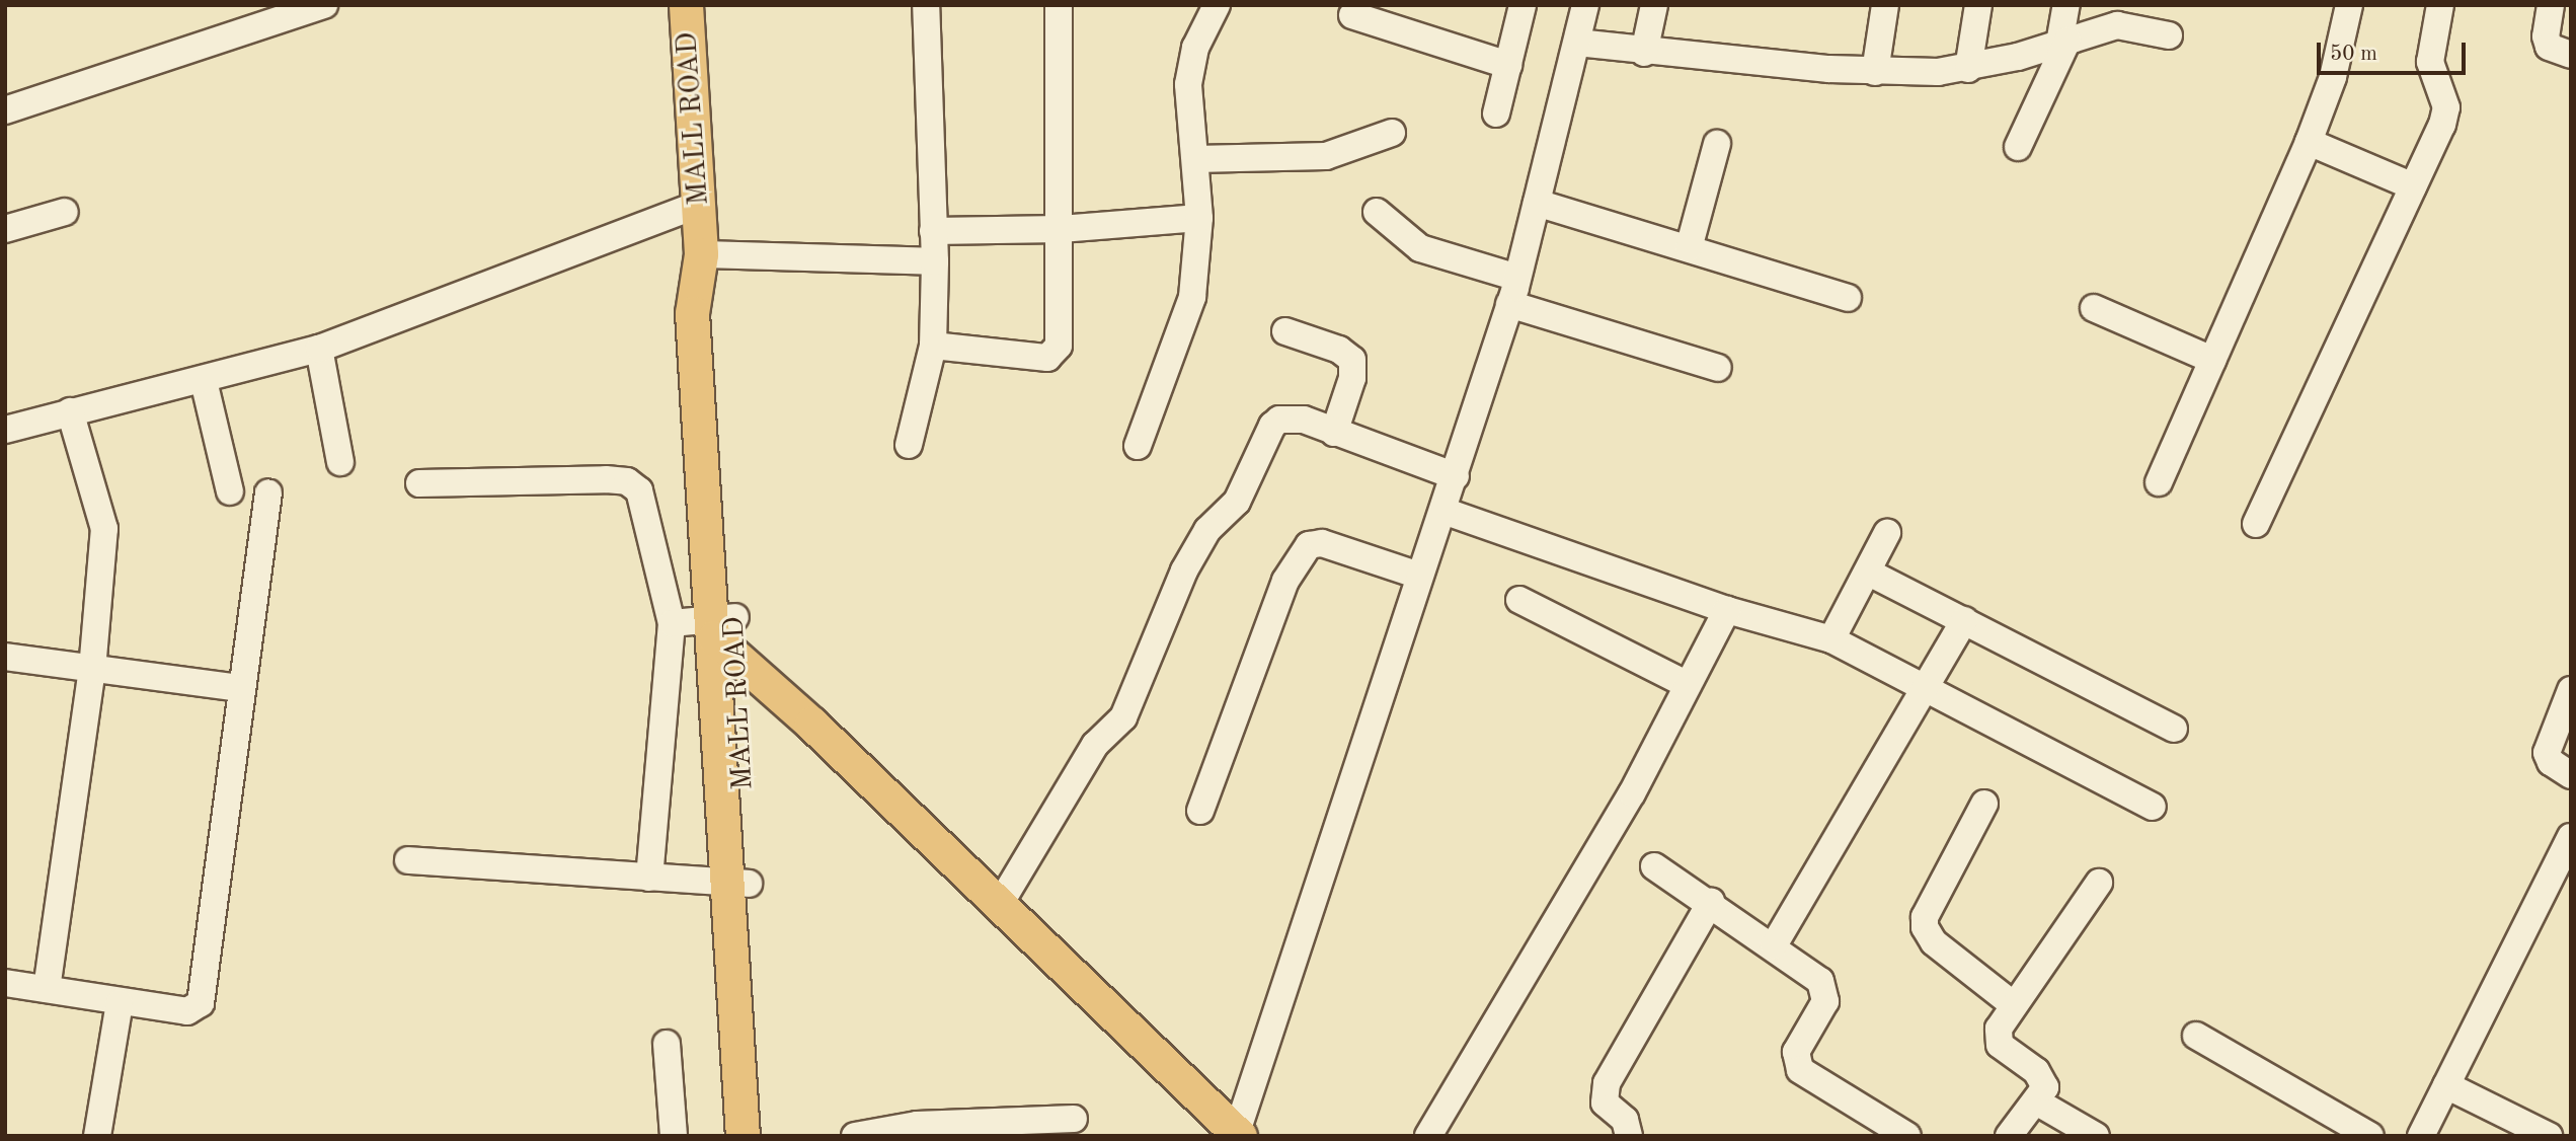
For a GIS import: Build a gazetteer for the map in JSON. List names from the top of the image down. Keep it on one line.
{"streets":{"main road":["MALL ROAD"]},"scale_bar":"50 m"}
